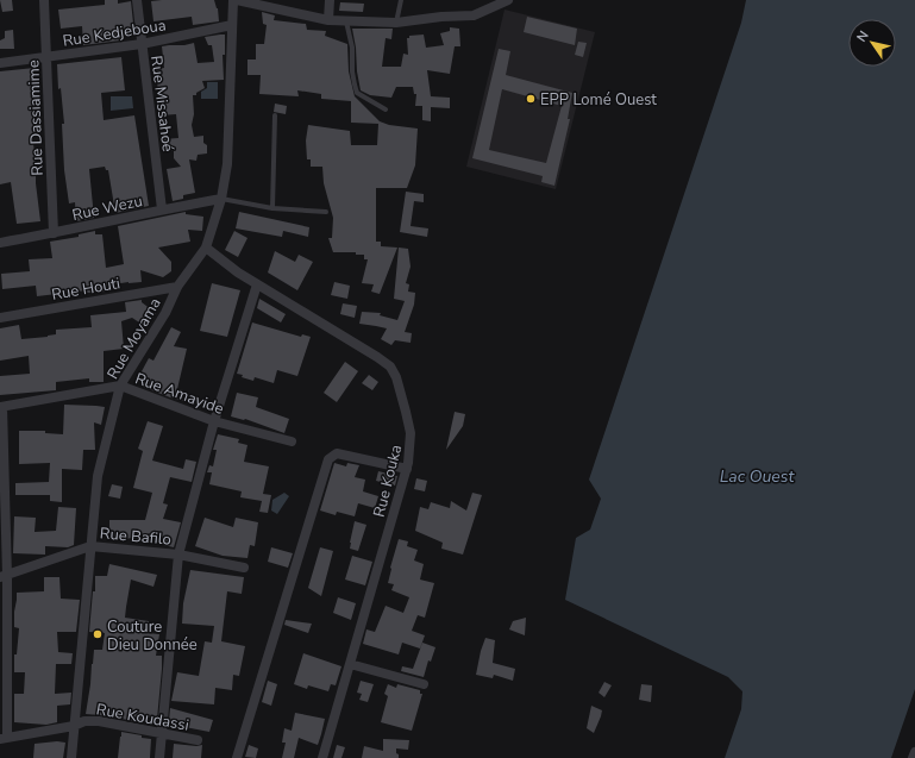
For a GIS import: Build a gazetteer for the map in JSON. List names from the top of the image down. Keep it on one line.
{"streets":{"street":["Rue Kedjeboua","Rue Missahoé","Rue Dassiamime","Rue Wezu","Rue Houti","Rue Moyama","Rue Amayide","Rue Kouka","Rue Bafilo","Rue Koudassi"]},"crossings":[["Rue Kedjeboua","Rue Missahoé"],["Rue Kedjeboua","Rue Dassiamime"],["Rue Kedjeboua","Rue Moyama"],["Rue Missahoé","Rue Wezu"],["Rue Dassiamime","Rue Wezu"],["Rue Wezu","Rue Moyama"],["Rue Houti","Rue Moyama"],["Rue Moyama","Rue Amayide"],["Rue Moyama","Rue Kouka"],["Rue Moyama","Rue Bafilo"],["Rue Moyama","Rue Koudassi"]],"water":["Lac Ouest"],"places":["EPP Lomé Ouest","Couture Dieu Donnée"],"north":"top left"}
